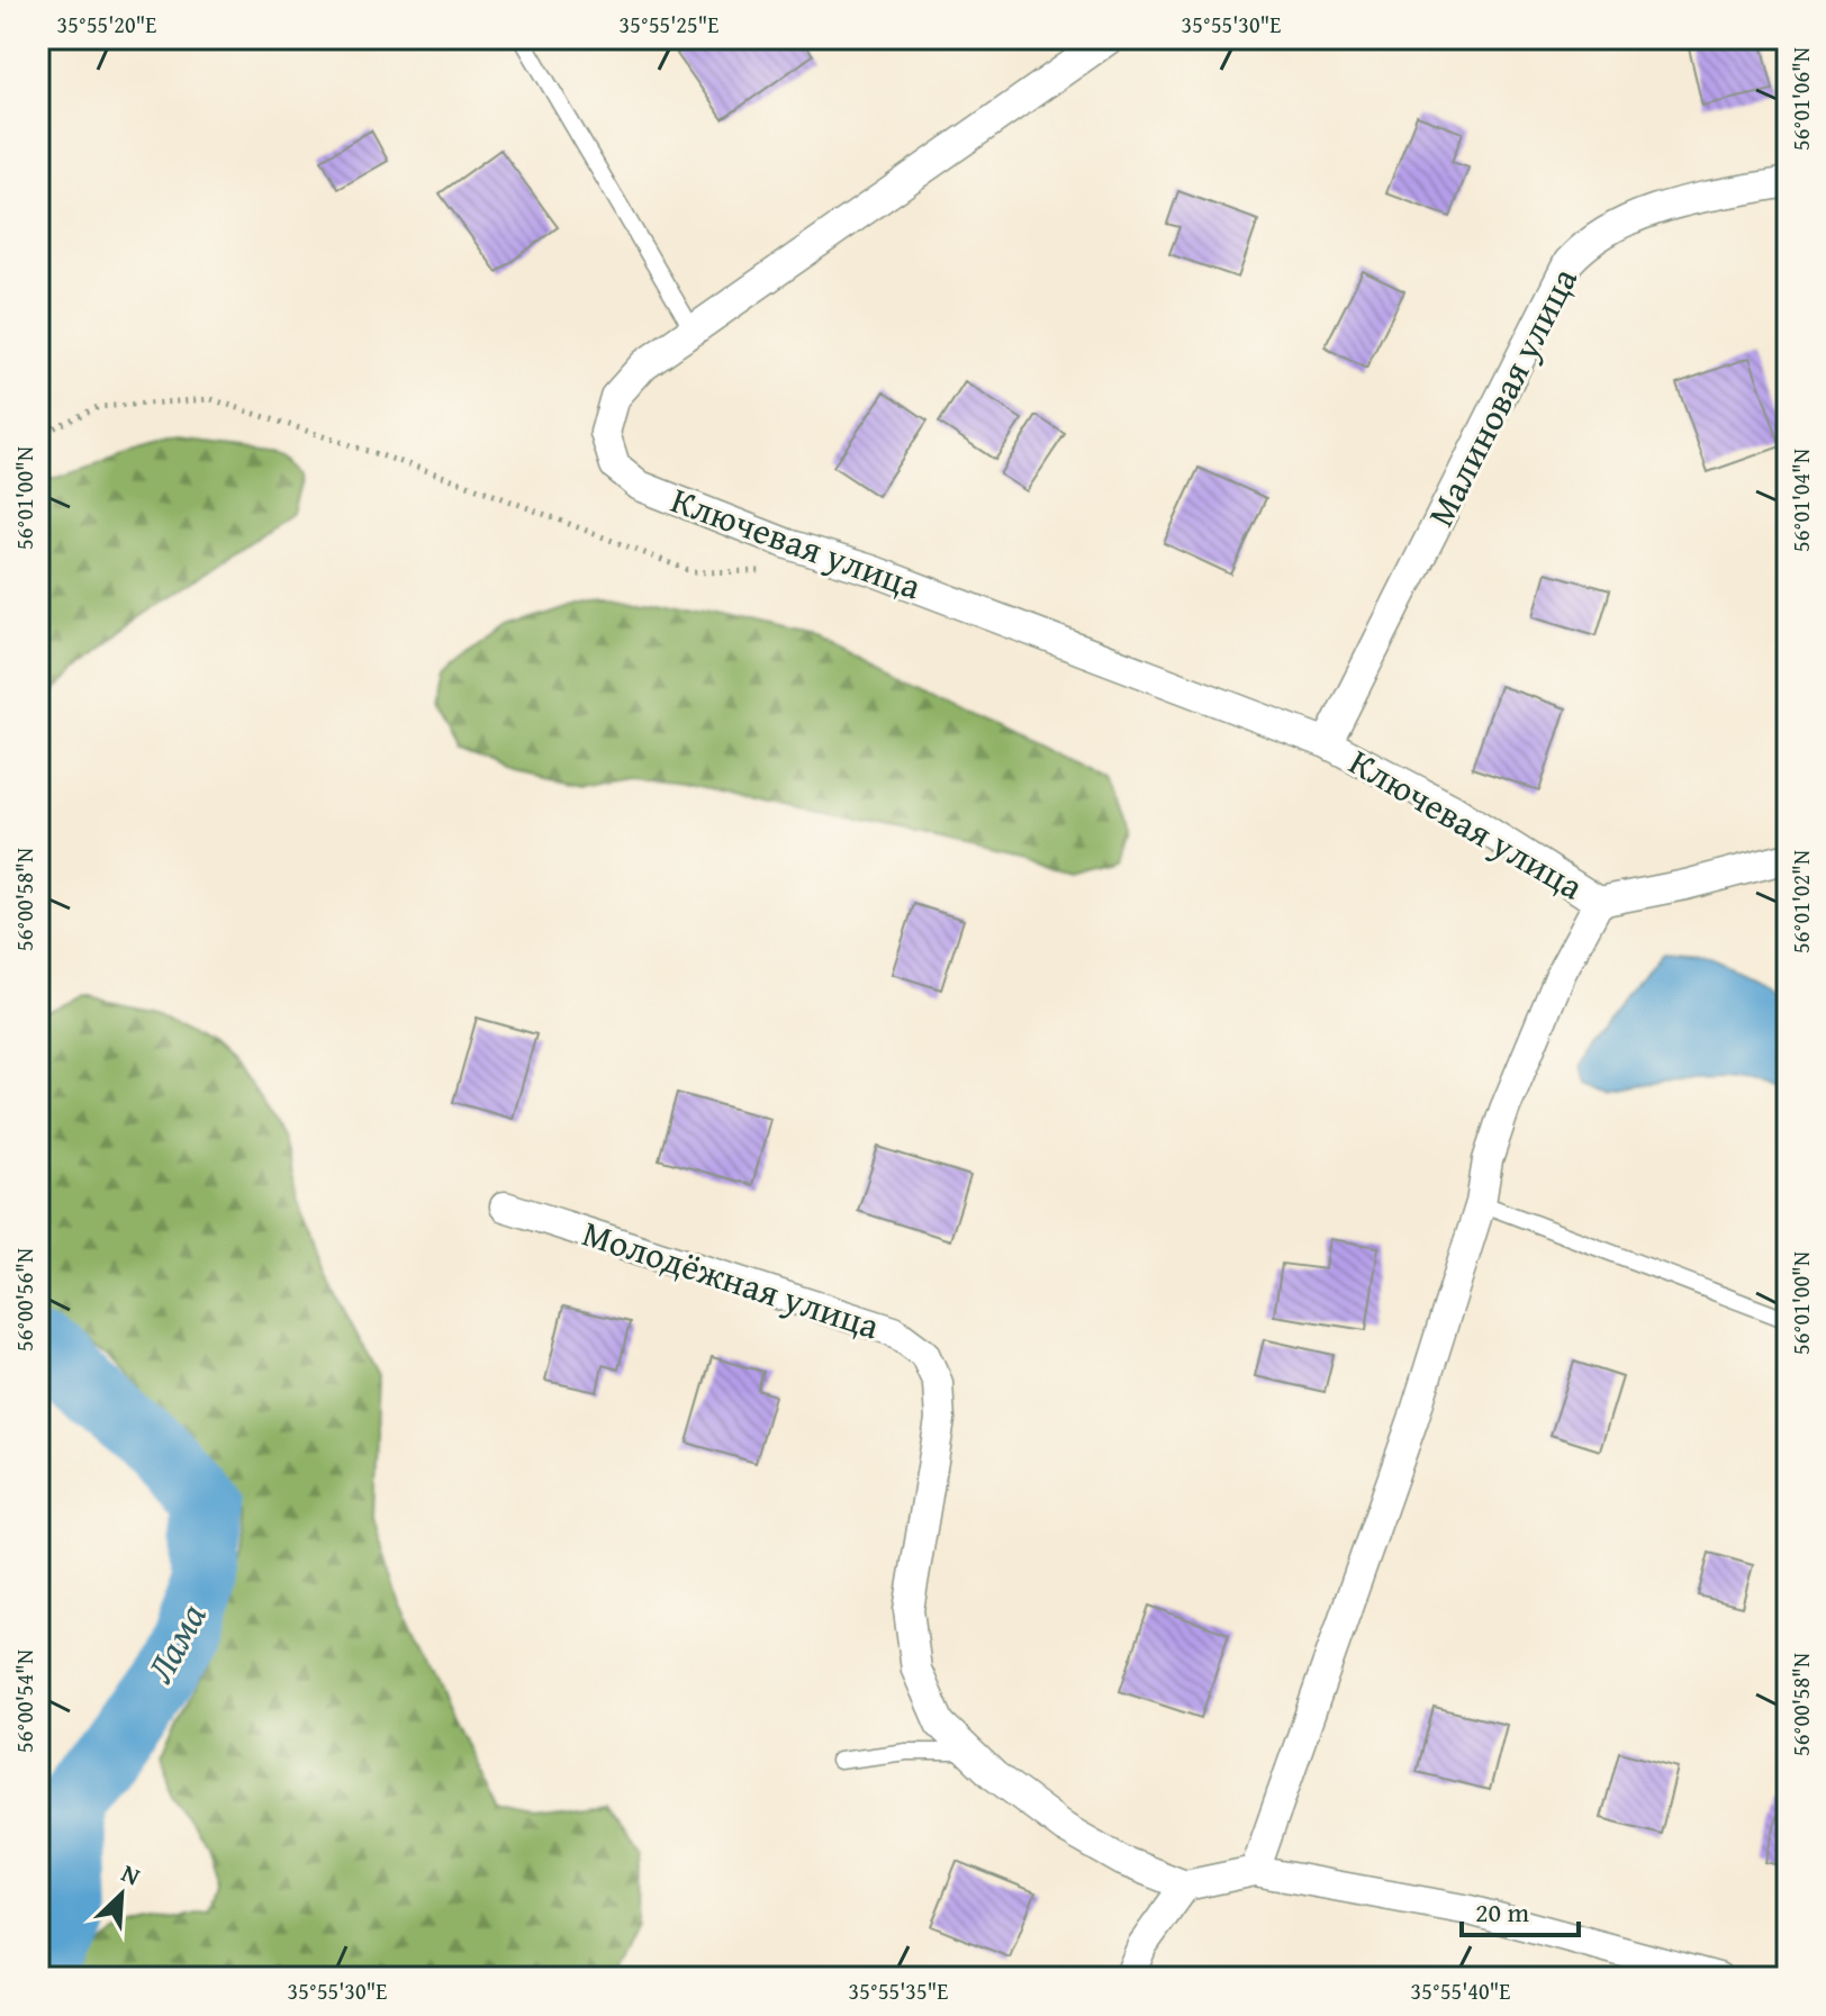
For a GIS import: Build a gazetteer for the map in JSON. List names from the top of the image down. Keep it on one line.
{"streets":{"street":["Малиновая улица","Ключевая улица","Молодёжная улица"]},"crossings":[["Малиновая улица","Ключевая улица"]],"water":["Лама"],"scale_bar":"20 m","north":"top right","coordinates":["35°55'20\"E","35°55'25\"E","35°55'30\"E","56°01'06\"N","56°01'00\"N","56°01'04\"N","56°00'58\"N","56°01'02\"N","56°00'56\"N","56°00'54\"N","35°55'35\"E","35°55'40\"E"]}
